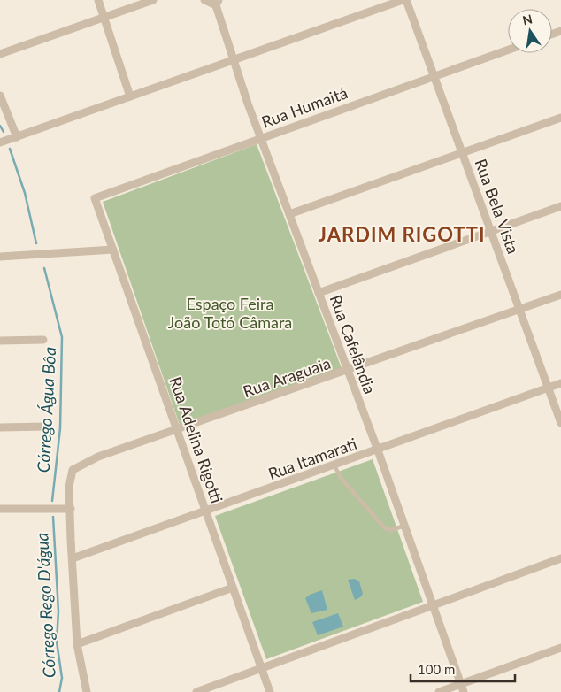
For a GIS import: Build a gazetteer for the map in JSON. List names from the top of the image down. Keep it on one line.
{"streets":{"street":["Rua Humaitá","Rua Bela Vista","Rua Cafelândia","Rua Araguaia","Rua Adelina Rigotti","Rua Itamarati"]},"crossings":[["Rua Humaitá","Rua Bela Vista"],["Rua Humaitá","Rua Cafelândia"],["Rua Humaitá","Rua Adelina Rigotti"],["Rua Bela Vista","Rua Araguaia"],["Rua Bela Vista","Rua Itamarati"],["Rua Cafelândia","Rua Araguaia"],["Rua Cafelândia","Rua Itamarati"],["Rua Araguaia","Rua Adelina Rigotti"],["Rua Adelina Rigotti","Rua Itamarati"]],"districts":["JARDIM RIGOTTI"],"water":["Córrego Água Bôa","Córrego Rego D'água"],"parks":["Espaço Feira João Totó Câmara"],"scale_bar":"100 m","north":"top"}
